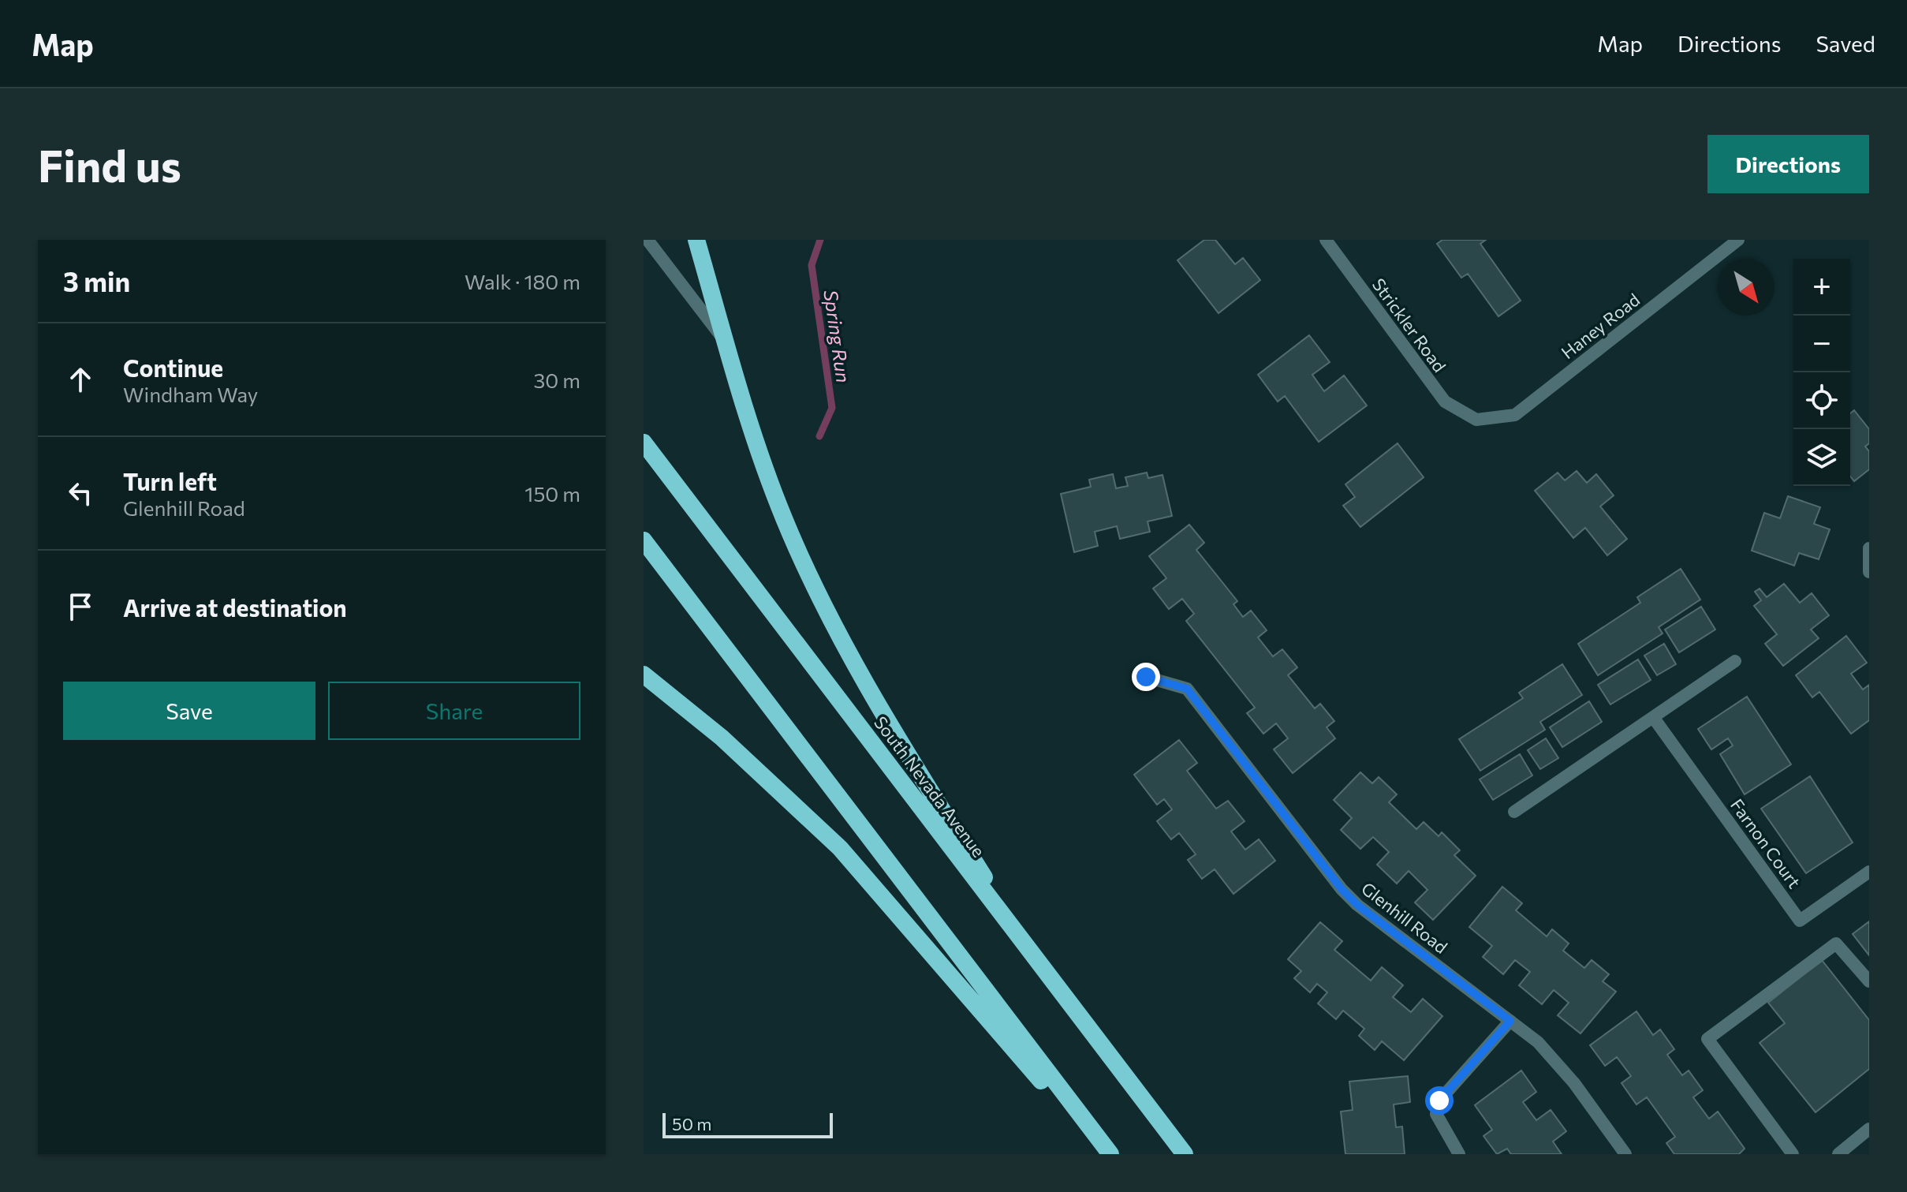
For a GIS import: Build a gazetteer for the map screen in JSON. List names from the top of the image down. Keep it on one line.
{"streets":{"highway":["South Nevada Avenue"],"street":["Strickler Road","Haney Road","Farnon Court","Glenhill Road"]},"crossings":[["Strickler Road","Haney Road"]],"water":["Spring Run"],"scale_bar":"50 m","north":"bottom right","page":{"header":"Map","nav":["Map","Directions","Saved"],"buttons":["Directions",["Save","Share"]],"title":"Find us","heading":["3 min","Walk · 180 m"],"map_buttons":["+","−"],"list":[["Continue","Windham Way","30 m"],["Turn left","Glenhill Road","150 m"],"Arrive at destination"],"scale":"50 m"}}
